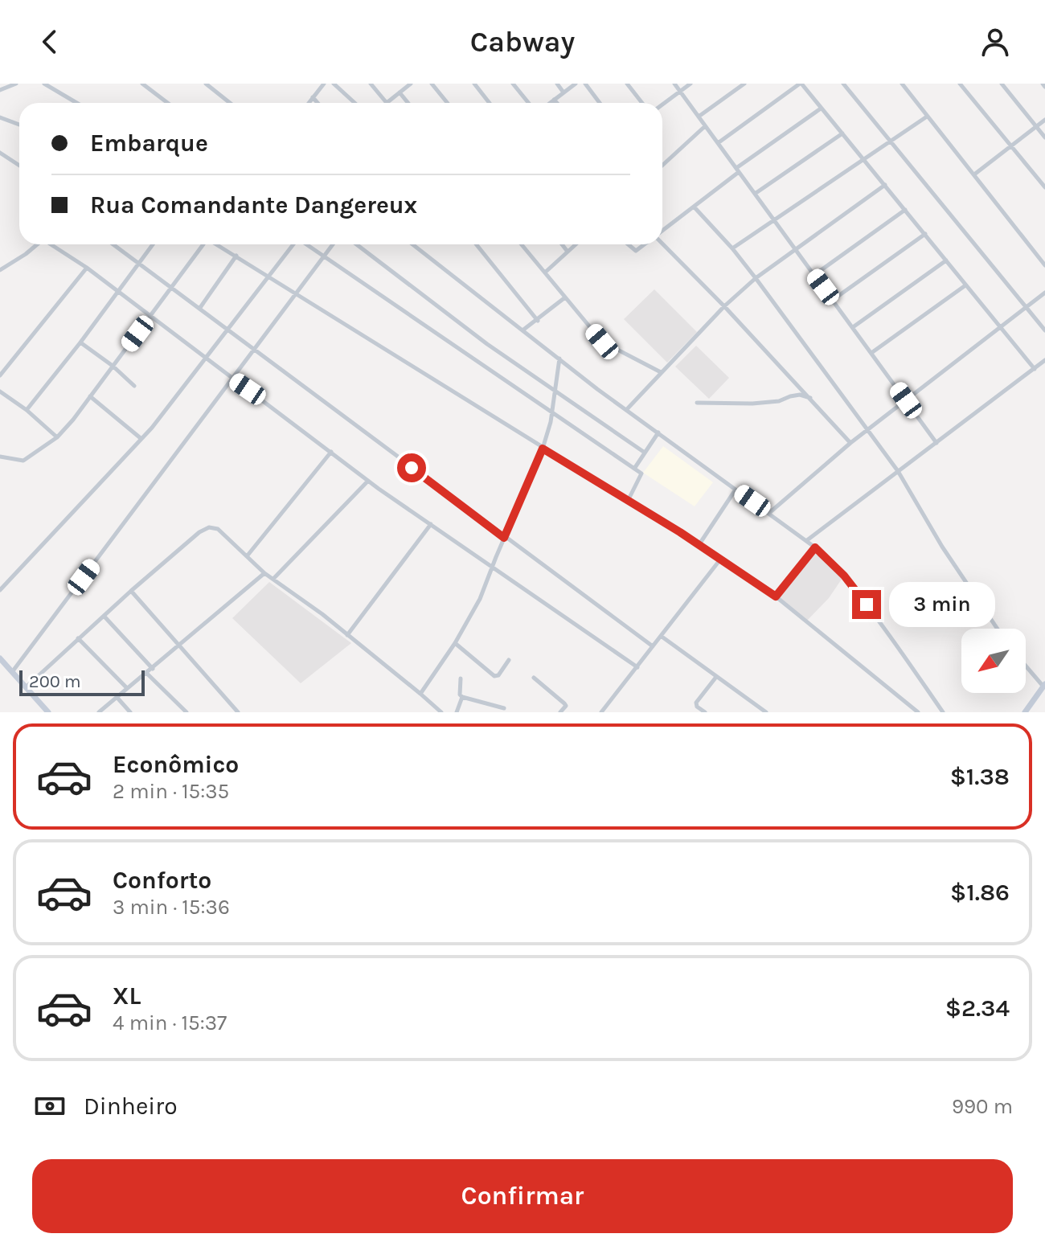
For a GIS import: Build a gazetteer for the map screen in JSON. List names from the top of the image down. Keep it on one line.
{"scale_bar":"200 m","north":"bottom left","page":{"header":"Cabway","banner":["Embarque","Rua Comandante Dangereux"],"bubble":"3 min","scale":"200 m","list":[{"name":"Econômico","note":"2 min · 15:35","value":"$1.38"},{"name":"Conforto","note":"3 min · 15:36","value":"$1.86"},{"name":"XL","note":"4 min · 15:37","value":"$2.34"}],"pay":["Dinheiro","990 m"],"buttons":"Confirmar"}}
